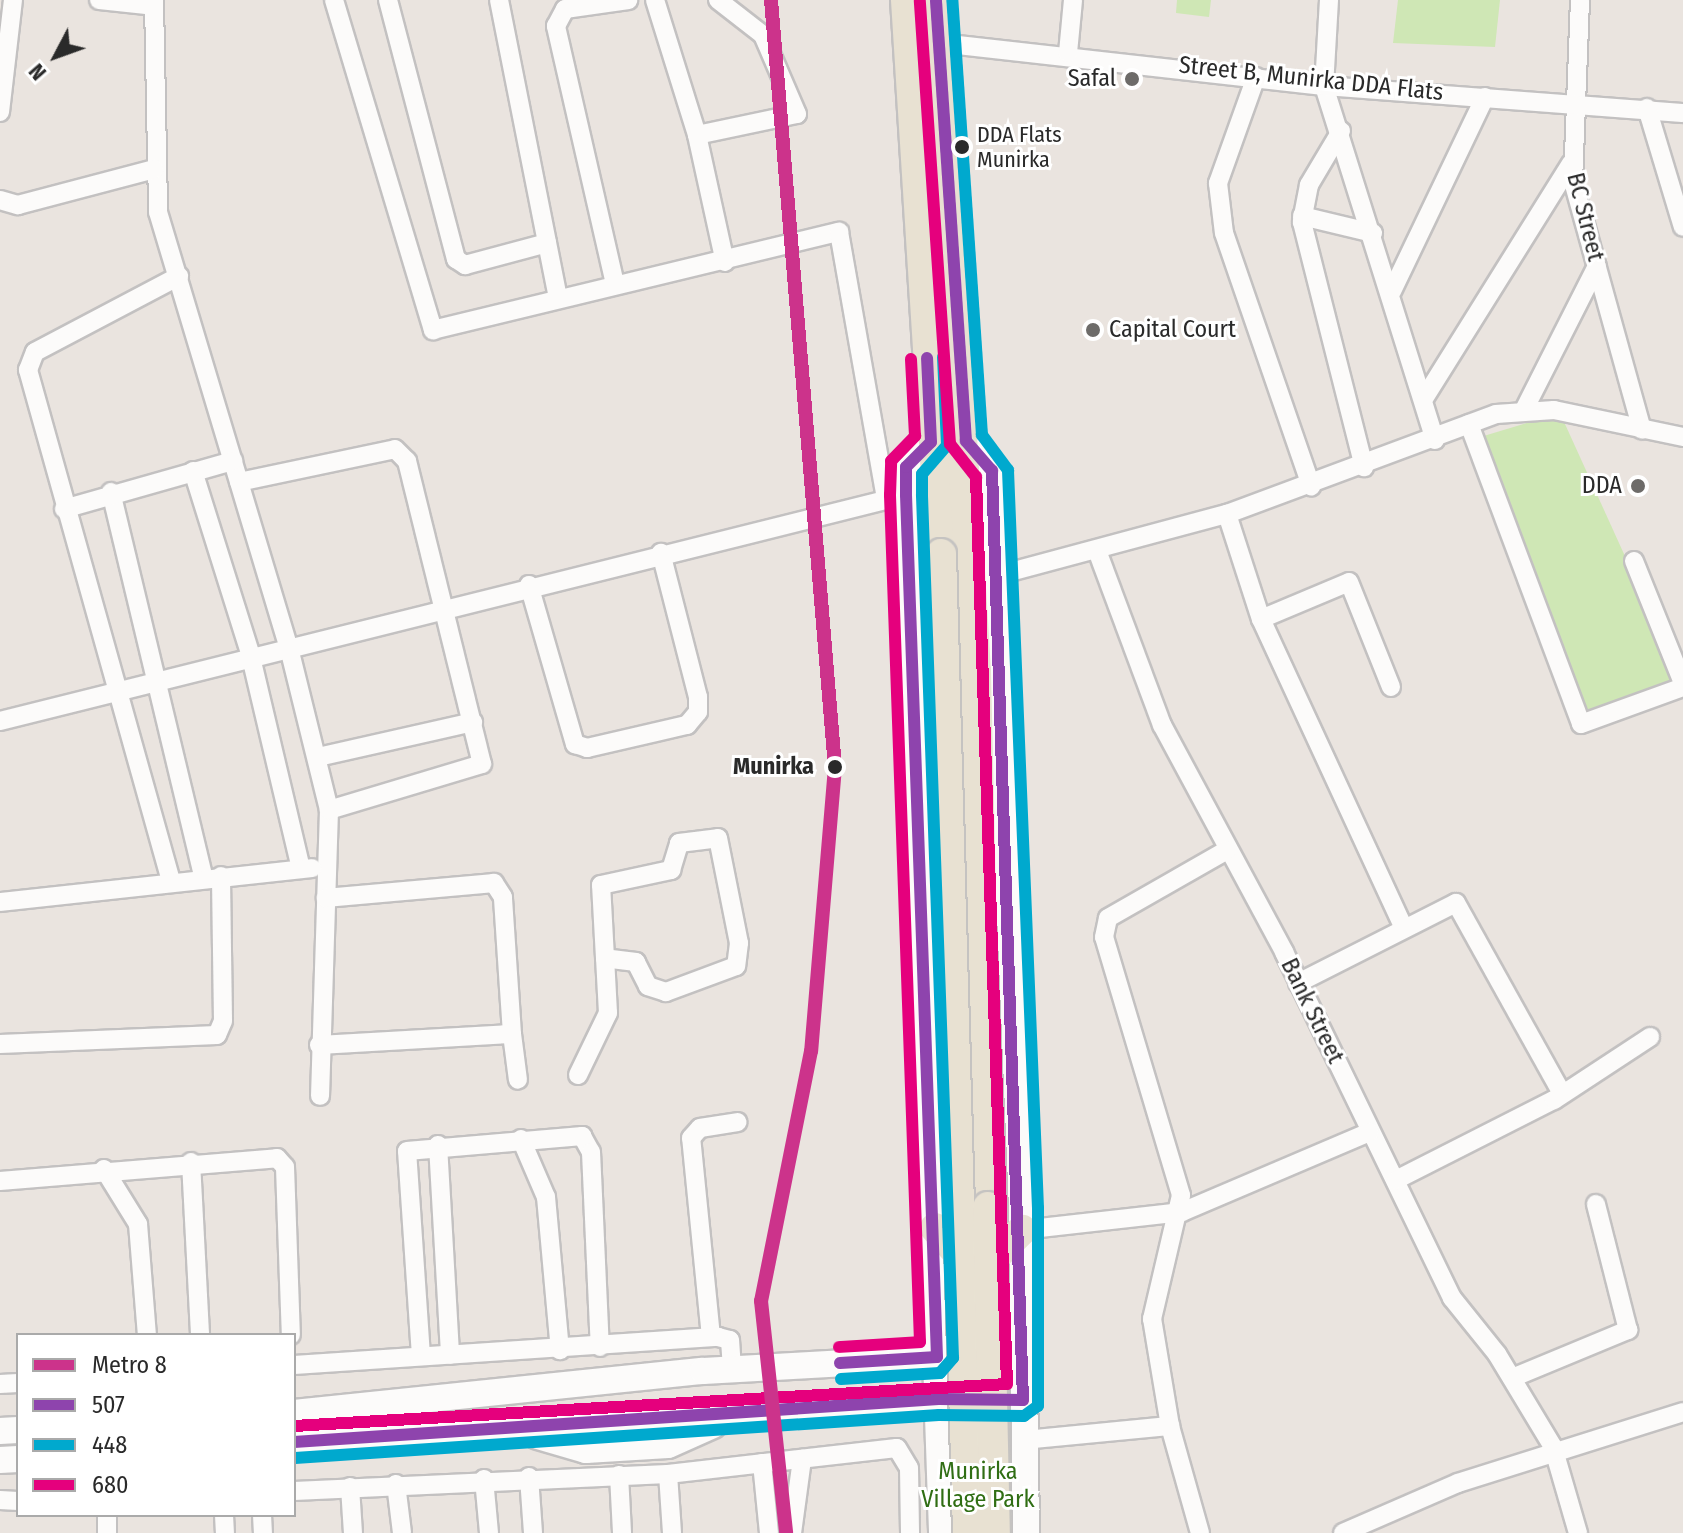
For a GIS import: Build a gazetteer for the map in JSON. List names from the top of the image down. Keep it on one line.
{"streets":{"street":["Street B, Munirka DDA Flats","BC Street","Bank Street"]},"crossings":[["Street B, Munirka DDA Flats","BC Street"]],"parks":["Munirka Village Park"],"places":["Safal","DDA Flats Munirka","Capital Court","DDA","Munirka"],"lines":["metro line 8","transit line 507","transit line 448","transit line 680"],"legend":["Metro 8","507","448","680"],"north":"bottom left"}
